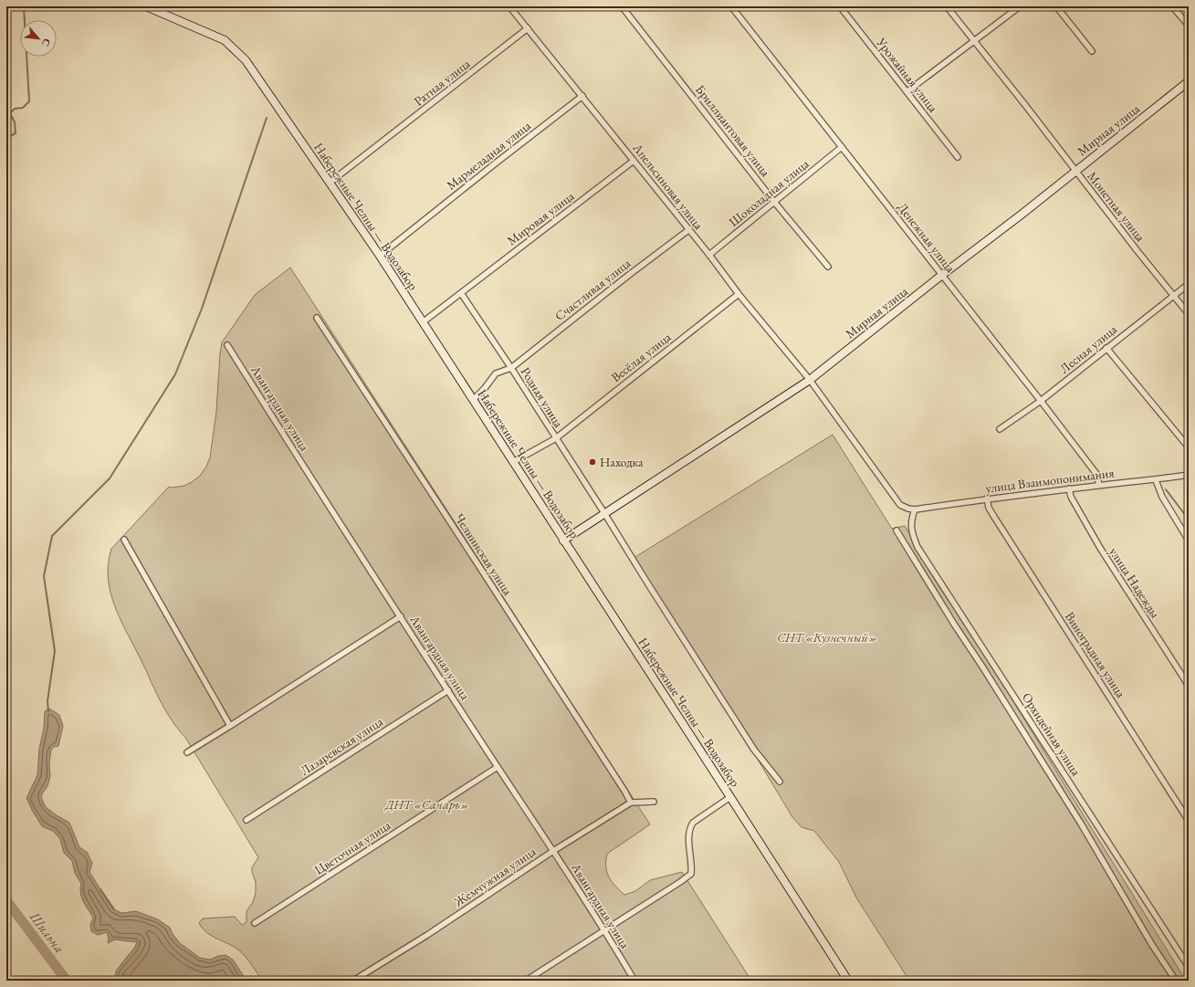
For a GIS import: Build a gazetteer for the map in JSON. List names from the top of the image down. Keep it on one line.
{"streets":{"main road":["Мирная улица","Набережные Челны — Водозабор"],"street":["Урожайная улица","Ратная улица","Бриллиантовая улица","Мармеладная улица","Апельсиновая улица","Шоколадная улица","Монетная улица","Мировая улица","Денежная улица","Счастливая улица","Лесная улица","Весёлая улица","Родная улица","Авангардная улица","улица Взаимопонимания","Челнинская улица","улица Надежды","Виноградная улица","Орхидейная улица","Лазаревская улица","Цветочная улица","Жемчужная улица"]},"crossings":[["Ратная улица","Апельсиновая улица"],["Ратная улица","Набережные Челны — Водозабор"],["Мирная улица","Апельсиновая улица"],["Мирная улица","Монетная улица"],["Мирная улица","Набережные Челны — Водозабор"],["Мирная улица","Денежная улица"],["Мирная улица","Родная улица"],["Бриллиантовая улица","Шоколадная улица"],["Мармеладная улица","Апельсиновая улица"],["Мармеладная улица","Набережные Челны — Водозабор"],["Апельсиновая улица","Шоколадная улица"],["Апельсиновая улица","Мировая улица"],["Апельсиновая улица","Счастливая улица"],["Апельсиновая улица","Весёлая улица"],["Апельсиновая улица","улица Взаимопонимания"],["Апельсиновая улица","Орхидейная улица"],["Шоколадная улица","Денежная улица"],["Монетная улица","Лесная улица"],["Набережные Челны — Водозабор","Мировая улица"],["Набережные Челны — Водозабор","Счастливая улица"],["Набережные Челны — Водозабор","Весёлая улица"],["Мировая улица","Родная улица"],["Денежная улица","Лесная улица"],["Денежная улица","улица Взаимопонимания"],["Счастливая улица","Родная улица"],["Весёлая улица","Родная улица"],["Авангардная улица","Лазаревская улица"],["Авангардная улица","Цветочная улица"],["Авангардная улица","Жемчужная улица"],["улица Взаимопонимания","улица Надежды"],["улица Взаимопонимания","Виноградная улица"],["улица Взаимопонимания","Орхидейная улица"],["Челнинская улица","Жемчужная улица"]],"water":["Шильна"],"parks":["СНТ «Кузнечный»","ДНТ «Санаръ»"],"places":["Находка"],"north":"bottom right"}
